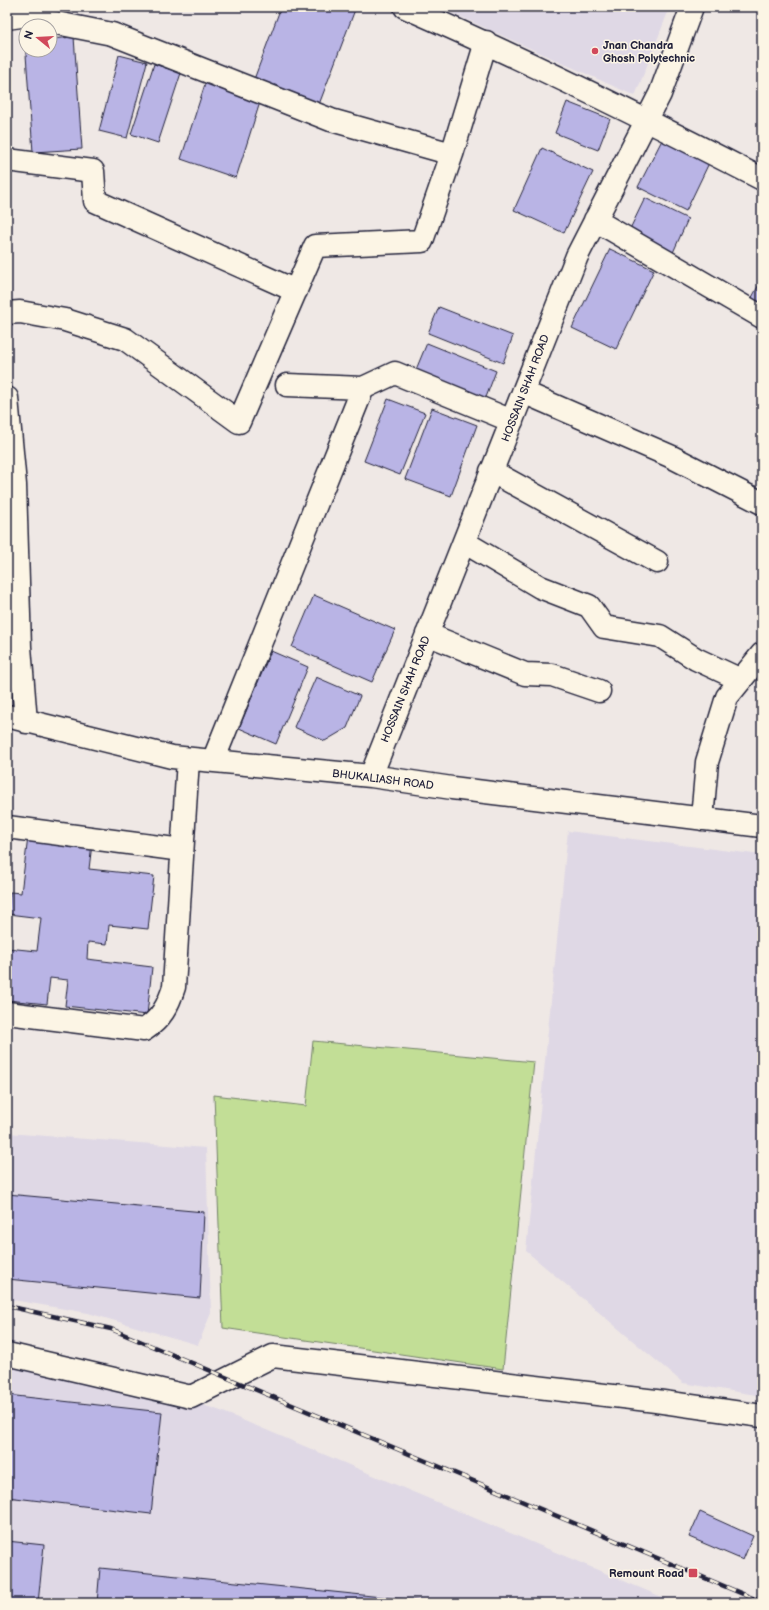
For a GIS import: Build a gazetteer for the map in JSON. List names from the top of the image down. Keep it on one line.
{"streets":{"street":["HOSSAIN SHAH ROAD","BHUKALIASH ROAD"]},"crossings":[["HOSSAIN SHAH ROAD","BHUKALIASH ROAD"]],"places":{"other":["Jnan Chandra Ghosh Polytechnic"],"transit":["Remount Road"]},"north":"left"}
